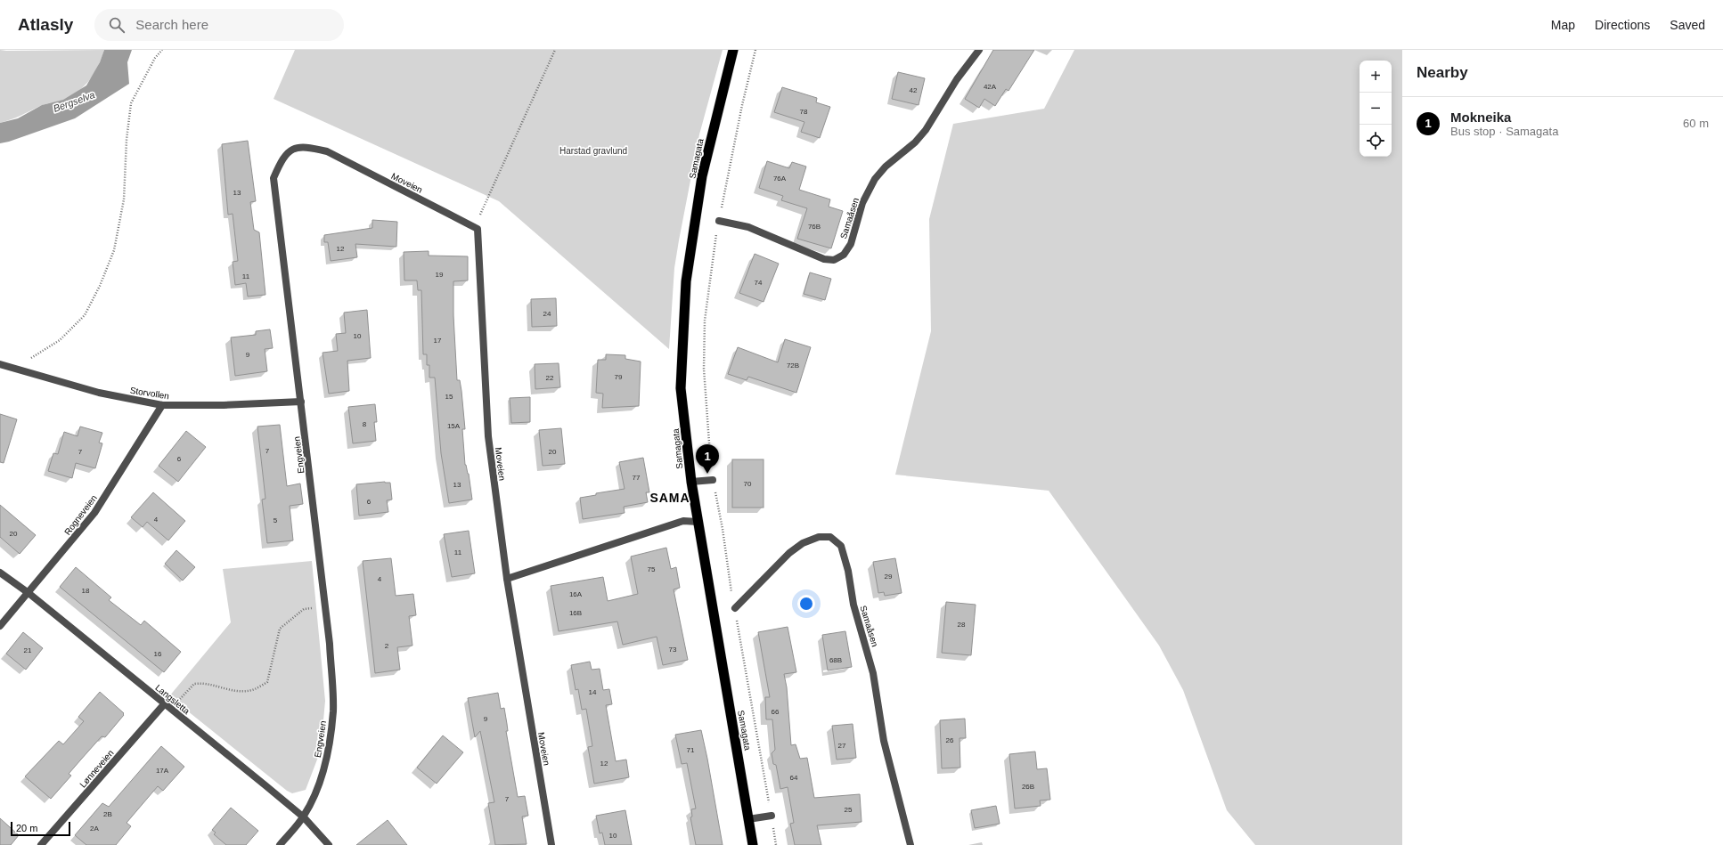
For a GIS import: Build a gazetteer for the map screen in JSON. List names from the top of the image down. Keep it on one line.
{"streets":{"highway":["Samagata"],"street":["Moveien","Samaåsen","Storvollen","Engveien","Rogneveien","Langsletta","Lønneveien"]},"crossings":[["Moveien","Engveien"],["Storvollen","Engveien"],["Storvollen","Rogneveien"],["Engveien","Langsletta"],["Rogneveien","Langsletta"],["Langsletta","Lønneveien"]],"districts":["SAMA"],"water":["Bergselva"],"parks":["Harstad gravlund"],"house_numbers":["42A","42","78","76A","13","76B","12","19","11","74","24","10","17","9","72B","79","22","15","8","15A","7","7","20","6","77","70","13","6","4","5","20","11","75","29","4","18","16A","16B","28","2","73","21","16","68B","14","66","9","26","27","71","12","17A","64","26B","7","25","2B","2A","10"],"scale_bar":"20 m","page":{"header":"Atlasly","search":"Search here","nav":["Map","Directions","Saved"],"heading":"Nearby","map_buttons":["+","−"],"list":[{"mark":"1","name":"Mokneika","note":"Bus stop · Samagata","value":"60 m"}],"pins":"1","scale":"20 m"}}
